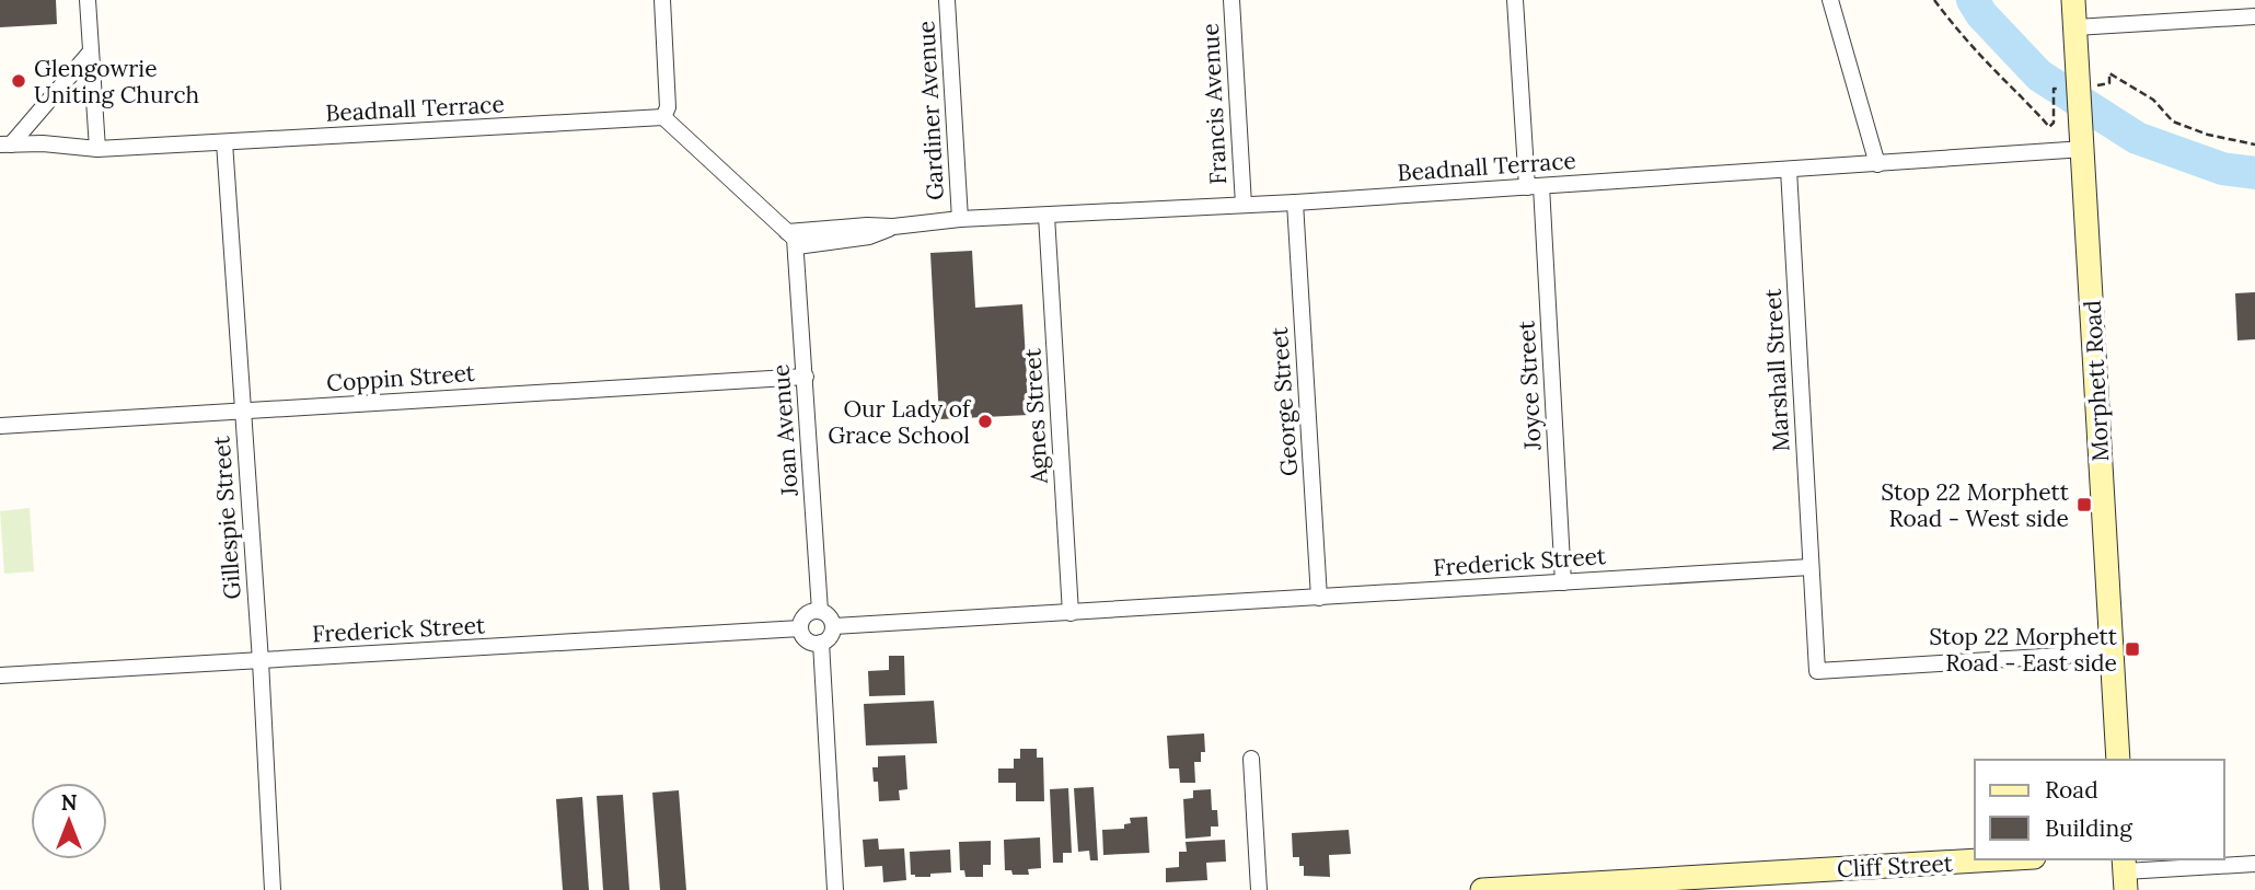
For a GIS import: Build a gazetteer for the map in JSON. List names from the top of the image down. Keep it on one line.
{"streets":{"main road":["Morphett Road","Cliff Street"],"street":["Francis Avenue","Beadnall Terrace","Gardiner Avenue","Marshall Street","Coppin Street","Joyce Street","George Street","Agnes Street","Joan Avenue","Gillespie Street","Frederick Street"]},"crossings":[["Francis Avenue","Beadnall Terrace"],["Beadnall Terrace","Gardiner Avenue"],["Beadnall Terrace","Marshall Street"],["Beadnall Terrace","Morphett Road"],["Beadnall Terrace","Joyce Street"],["Beadnall Terrace","George Street"],["Beadnall Terrace","Agnes Street"],["Beadnall Terrace","Joan Avenue"],["Beadnall Terrace","Gillespie Street"],["Marshall Street","Frederick Street"],["Coppin Street","Joan Avenue"],["Coppin Street","Gillespie Street"],["Joyce Street","Frederick Street"],["George Street","Frederick Street"],["Agnes Street","Frederick Street"],["Joan Avenue","Frederick Street"],["Gillespie Street","Frederick Street"]],"places":{"other":["Glengowrie Uniting Church","Our Lady of Grace School"],"transit":["Stop 22 Morphett Road - West side","Stop 22 Morphett Road - East side"]},"legend":["Road","Building"],"north":"top"}
